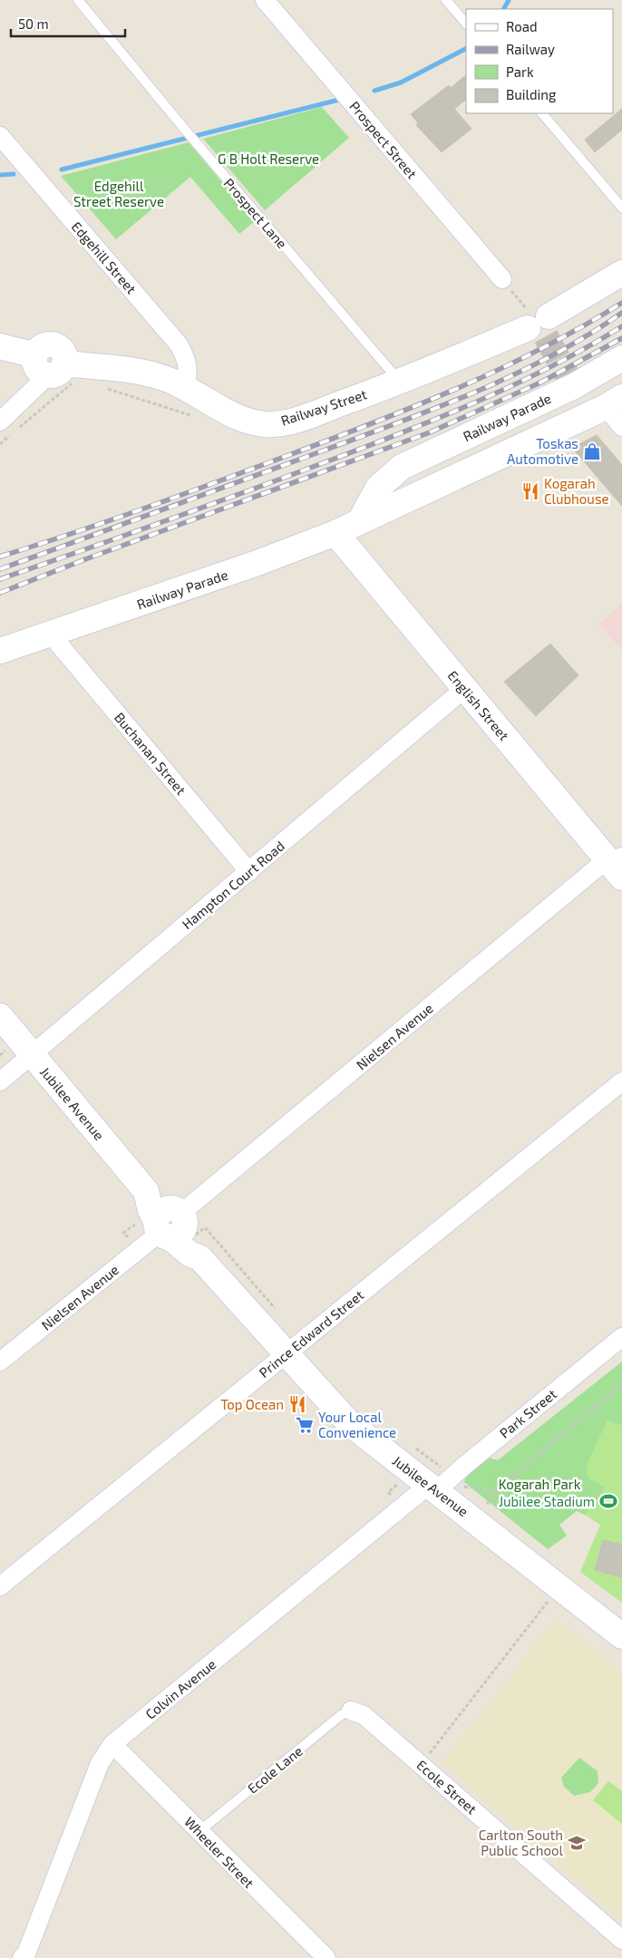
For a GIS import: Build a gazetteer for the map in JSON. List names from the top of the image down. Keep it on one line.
{"streets":{"main road":["Railway Street","Railway Parade","English Street","Jubilee Avenue"],"street":["Prospect Street","Edgehill Street","Buchanan Street","Hampton Court Road","Nielsen Avenue","Prince Edward Street","Park Street","Colvin Avenue","Ecole Street","Wheeler Street"],"lane":["Prospect Lane","Ecole Lane"]},"crossings":[["Prospect Lane","Railway Street"],["Edgehill Street","Railway Street"],["Railway Parade","English Street"],["Railway Parade","Buchanan Street"],["English Street","Hampton Court Road"],["English Street","Nielsen Avenue"],["Buchanan Street","Hampton Court Road"],["Hampton Court Road","Jubilee Avenue"],["Nielsen Avenue","Jubilee Avenue"],["Jubilee Avenue","Prince Edward Street"],["Jubilee Avenue","Park Street"],["Jubilee Avenue","Colvin Avenue"],["Park Street","Colvin Avenue"],["Colvin Avenue","Wheeler Street"],["Ecole Lane","Ecole Street"],["Ecole Lane","Wheeler Street"]],"parks":["G B Holt Reserve","Edgehill Street Reserve","Kogarah Park"],"places":{"shop":["Toskas Automotive"],"restaurant":["Kogarah Clubhouse","Top Ocean"],"supermarket":["Your Local Convenience"],"sports":["Jubilee Stadium"],"school or university":["Carlton South Public School"]},"legend":["Road","Railway","Park","Building"],"scale_bar":"50 m"}
